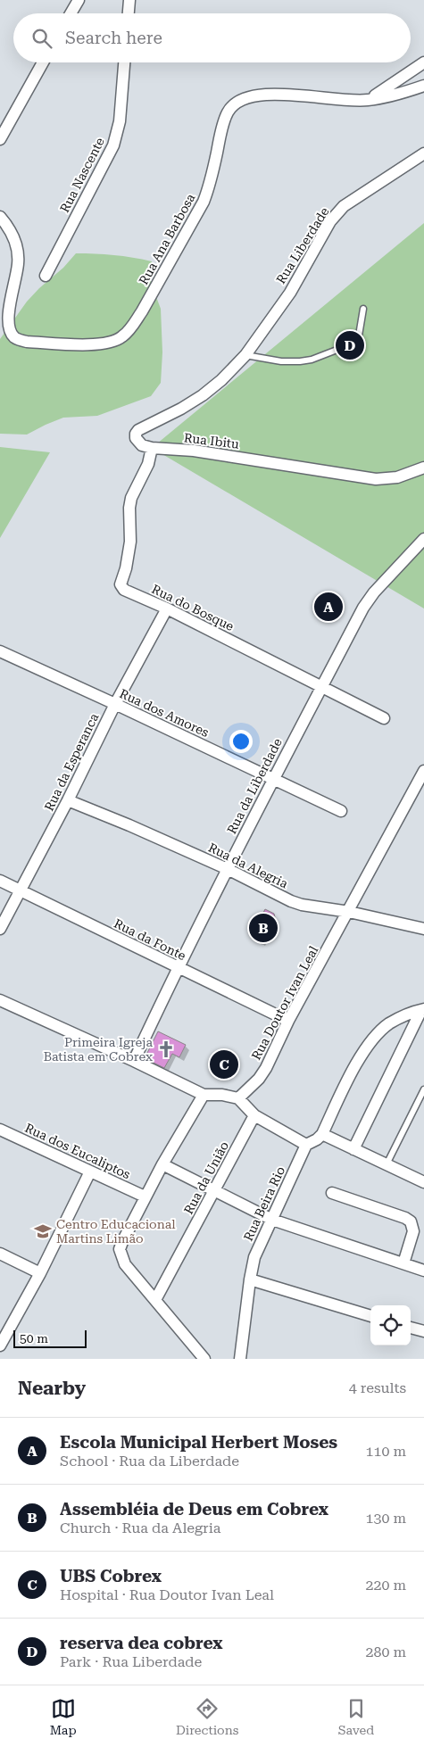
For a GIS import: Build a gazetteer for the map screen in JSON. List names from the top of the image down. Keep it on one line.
{"streets":{"street":["Rua Nascente","Rua Ana Barbosa","Rua Liberdade","Rua Ibitu","Rua do Bosque","Rua dos Amores","Rua da Esperanca","Rua da Liberdade","Rua da Alegria","Rua da Fonte","Rua Doutor Ivan Leal","Rua dos Eucaliptos","Rua da União","Rua Beira Rio"]},"crossings":[["Rua Ibitu","Rua do Bosque"],["Rua do Bosque","Rua da Esperanca"],["Rua do Bosque","Rua da Liberdade"],["Rua dos Amores","Rua da Esperanca"],["Rua dos Amores","Rua da Liberdade"],["Rua da Esperanca","Rua da Alegria"],["Rua da Esperanca","Rua da Fonte"],["Rua da Liberdade","Rua da Alegria"],["Rua da Liberdade","Rua da Fonte"],["Rua da Alegria","Rua Doutor Ivan Leal"],["Rua da Fonte","Rua Doutor Ivan Leal"]],"places":{"church":["Primeira Igreja Batista em Cobrex"],"school or university":["Centro Educacional Martins Limão"]},"scale_bar":"50 m","page":{"search":"Search here","pins":["D","A","B","C"],"scale":"50 m","heading":["Nearby","4 results"],"list":[{"mark":"A","name":"Escola Municipal Herbert Moses","note":"School · Rua da Liberdade","value":"110 m"},{"mark":"B","name":"Assembléia de Deus em Cobrex","note":"Church · Rua da Alegria","value":"130 m"},{"mark":"C","name":"UBS Cobrex","note":"Hospital · Rua Doutor Ivan Leal","value":"220 m"},{"mark":"D","name":"reserva dea cobrex","note":"Park · Rua Liberdade","value":"280 m"}],"nav":["Map","Directions","Saved"]}}
